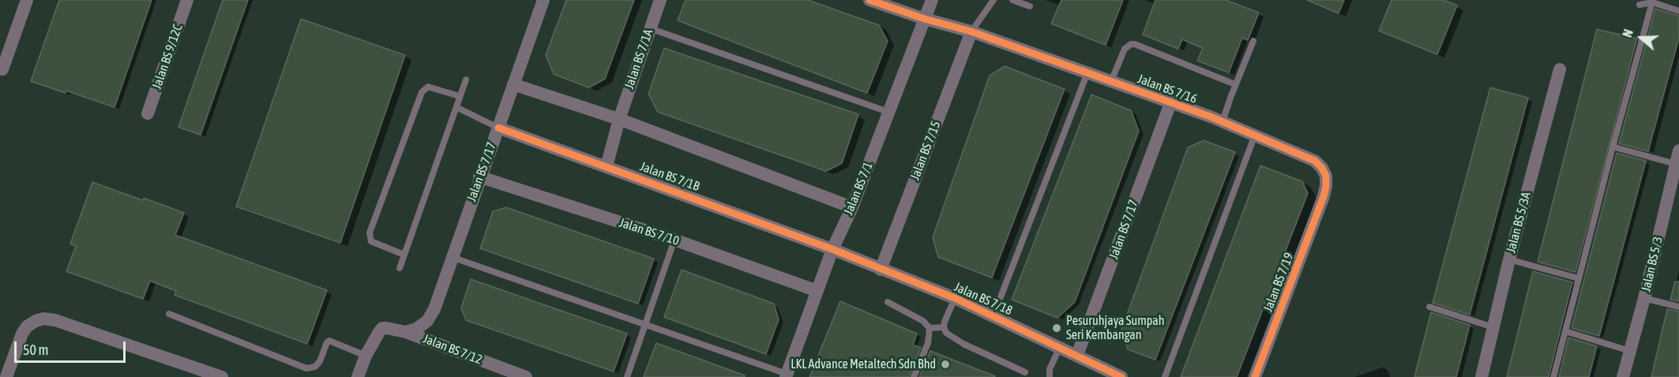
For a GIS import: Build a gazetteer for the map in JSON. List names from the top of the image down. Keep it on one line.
{"streets":{"street":["Jalan BS 9/12C","Jalan BS 7/1A","Jalan BS 7/16","Jalan BS 7/15","Jalan BS 7/17","Jalan BS 7/1B","Jalan BS 7/1","Jalan BS 5/3A","Jalan BS 7/10","Jalan BS 5/3","Jalan BS 7/19","Jalan BS 7/18","Jalan BS 7/12"]},"crossings":[["Jalan BS 7/1A","Jalan BS 7/1B"],["Jalan BS 7/16","Jalan BS 7/15"],["Jalan BS 7/16","Jalan BS 7/17"],["Jalan BS 7/16","Jalan BS 7/1"],["Jalan BS 7/16","Jalan BS 7/19"],["Jalan BS 7/15","Jalan BS 7/18"],["Jalan BS 7/17","Jalan BS 7/1B"],["Jalan BS 7/17","Jalan BS 7/10"],["Jalan BS 7/17","Jalan BS 7/18"],["Jalan BS 7/17","Jalan BS 7/12"],["Jalan BS 7/1B","Jalan BS 7/1"],["Jalan BS 7/1B","Jalan BS 7/18"],["Jalan BS 7/1","Jalan BS 7/10"],["Jalan BS 7/1","Jalan BS 7/18"]],"places":["Pesuruhjaya Sumpah Seri Kembangan","LKL Advance Metaltech Sdn Bhd"],"scale_bar":"50 m","north":"left"}
